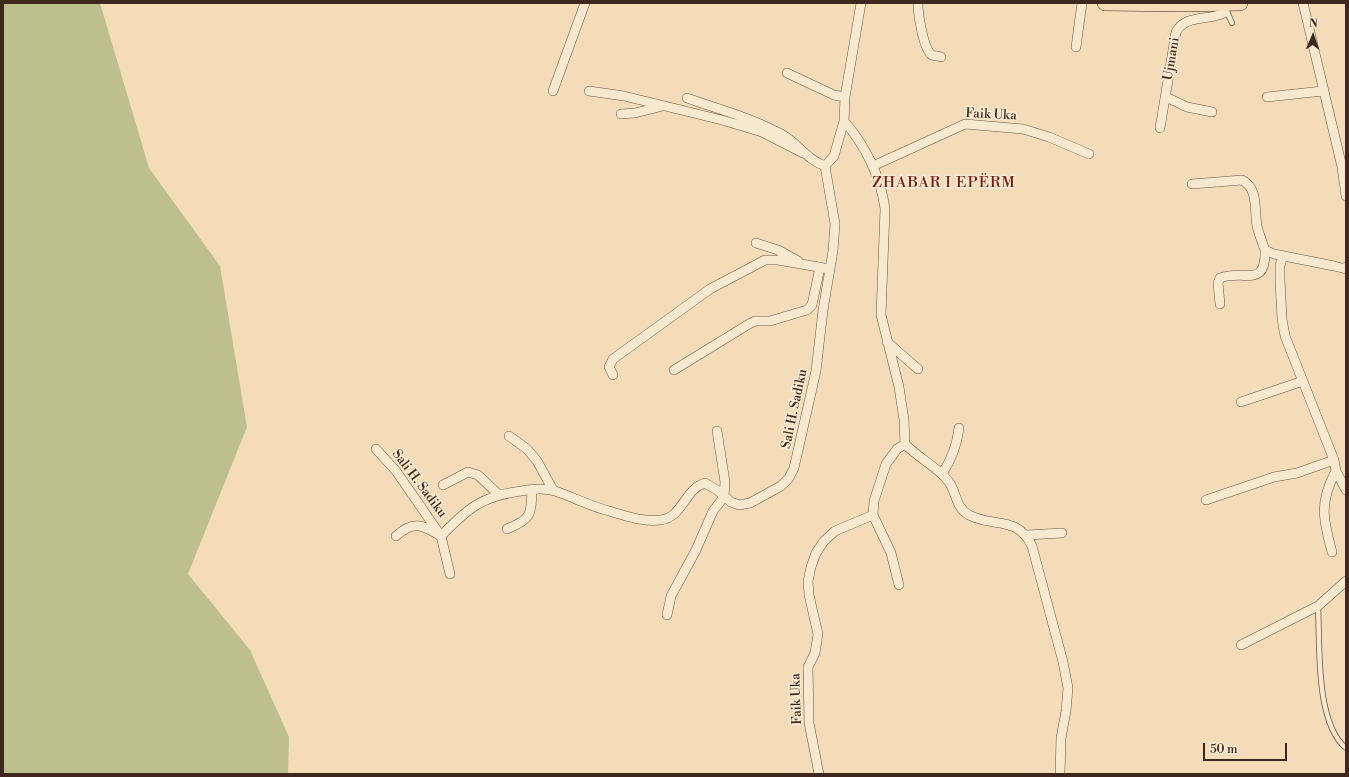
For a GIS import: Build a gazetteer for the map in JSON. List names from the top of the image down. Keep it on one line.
{"streets":{"street":["Ujmani","Faik Uka","Sali H. Sadiku"]},"districts":["ZHABAR I EPËRM"],"scale_bar":"50 m","north":"top"}
